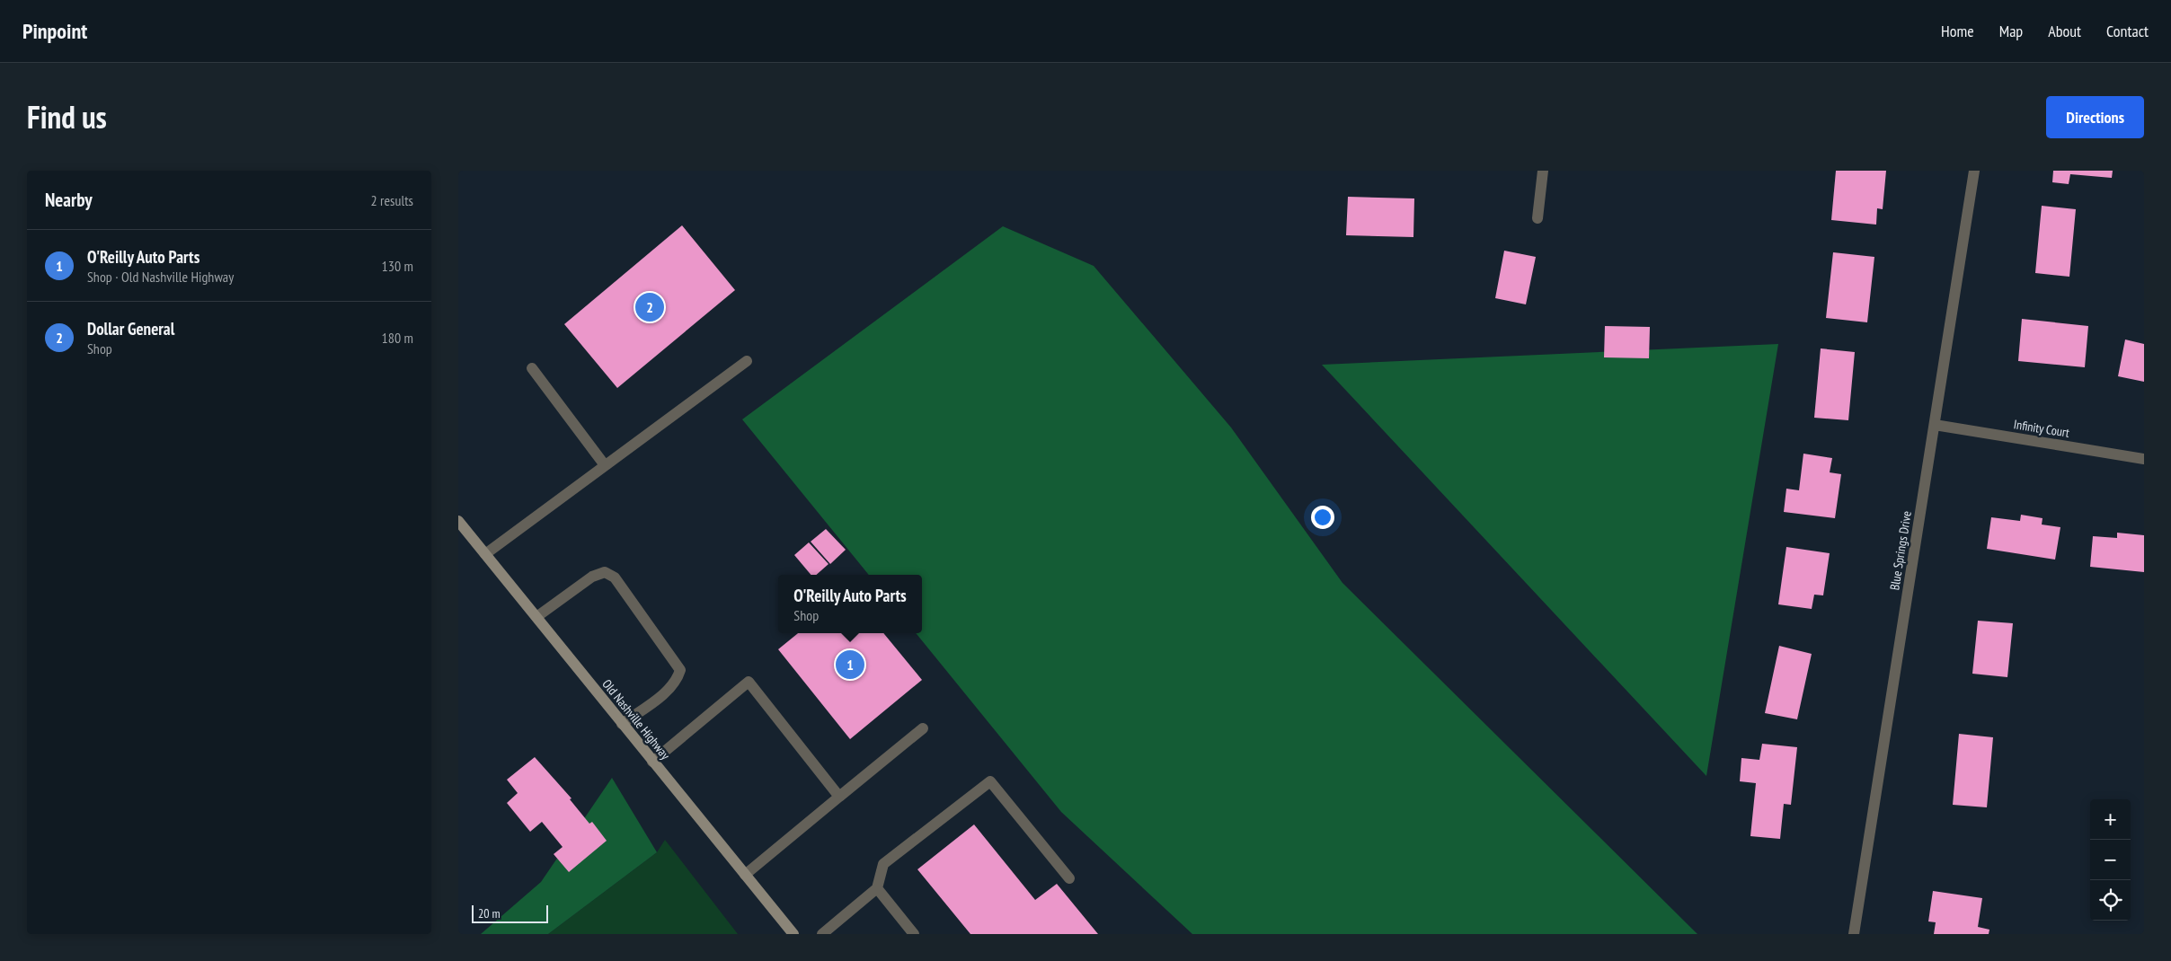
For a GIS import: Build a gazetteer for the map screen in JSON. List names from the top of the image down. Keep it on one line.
{"streets":{"main road":["Old Nashville Highway"],"street":["Infinity Court","Blue Springs Drive"]},"crossings":[["Infinity Court","Blue Springs Drive"]],"scale_bar":"20 m","page":{"header":"Pinpoint","nav":["Home","Map","About","Contact"],"title":"Find us","buttons":"Directions","heading":["Nearby","2 results"],"list":[{"mark":"1","name":"O'Reilly Auto Parts","note":"Shop · Old Nashville Highway","value":"130 m"},{"mark":"2","name":"Dollar General","note":"Shop","value":"180 m"}],"pins":["2","1"],"popup":["O'Reilly Auto Parts","Shop"],"map_buttons":["+","−"],"scale":"20 m"}}
